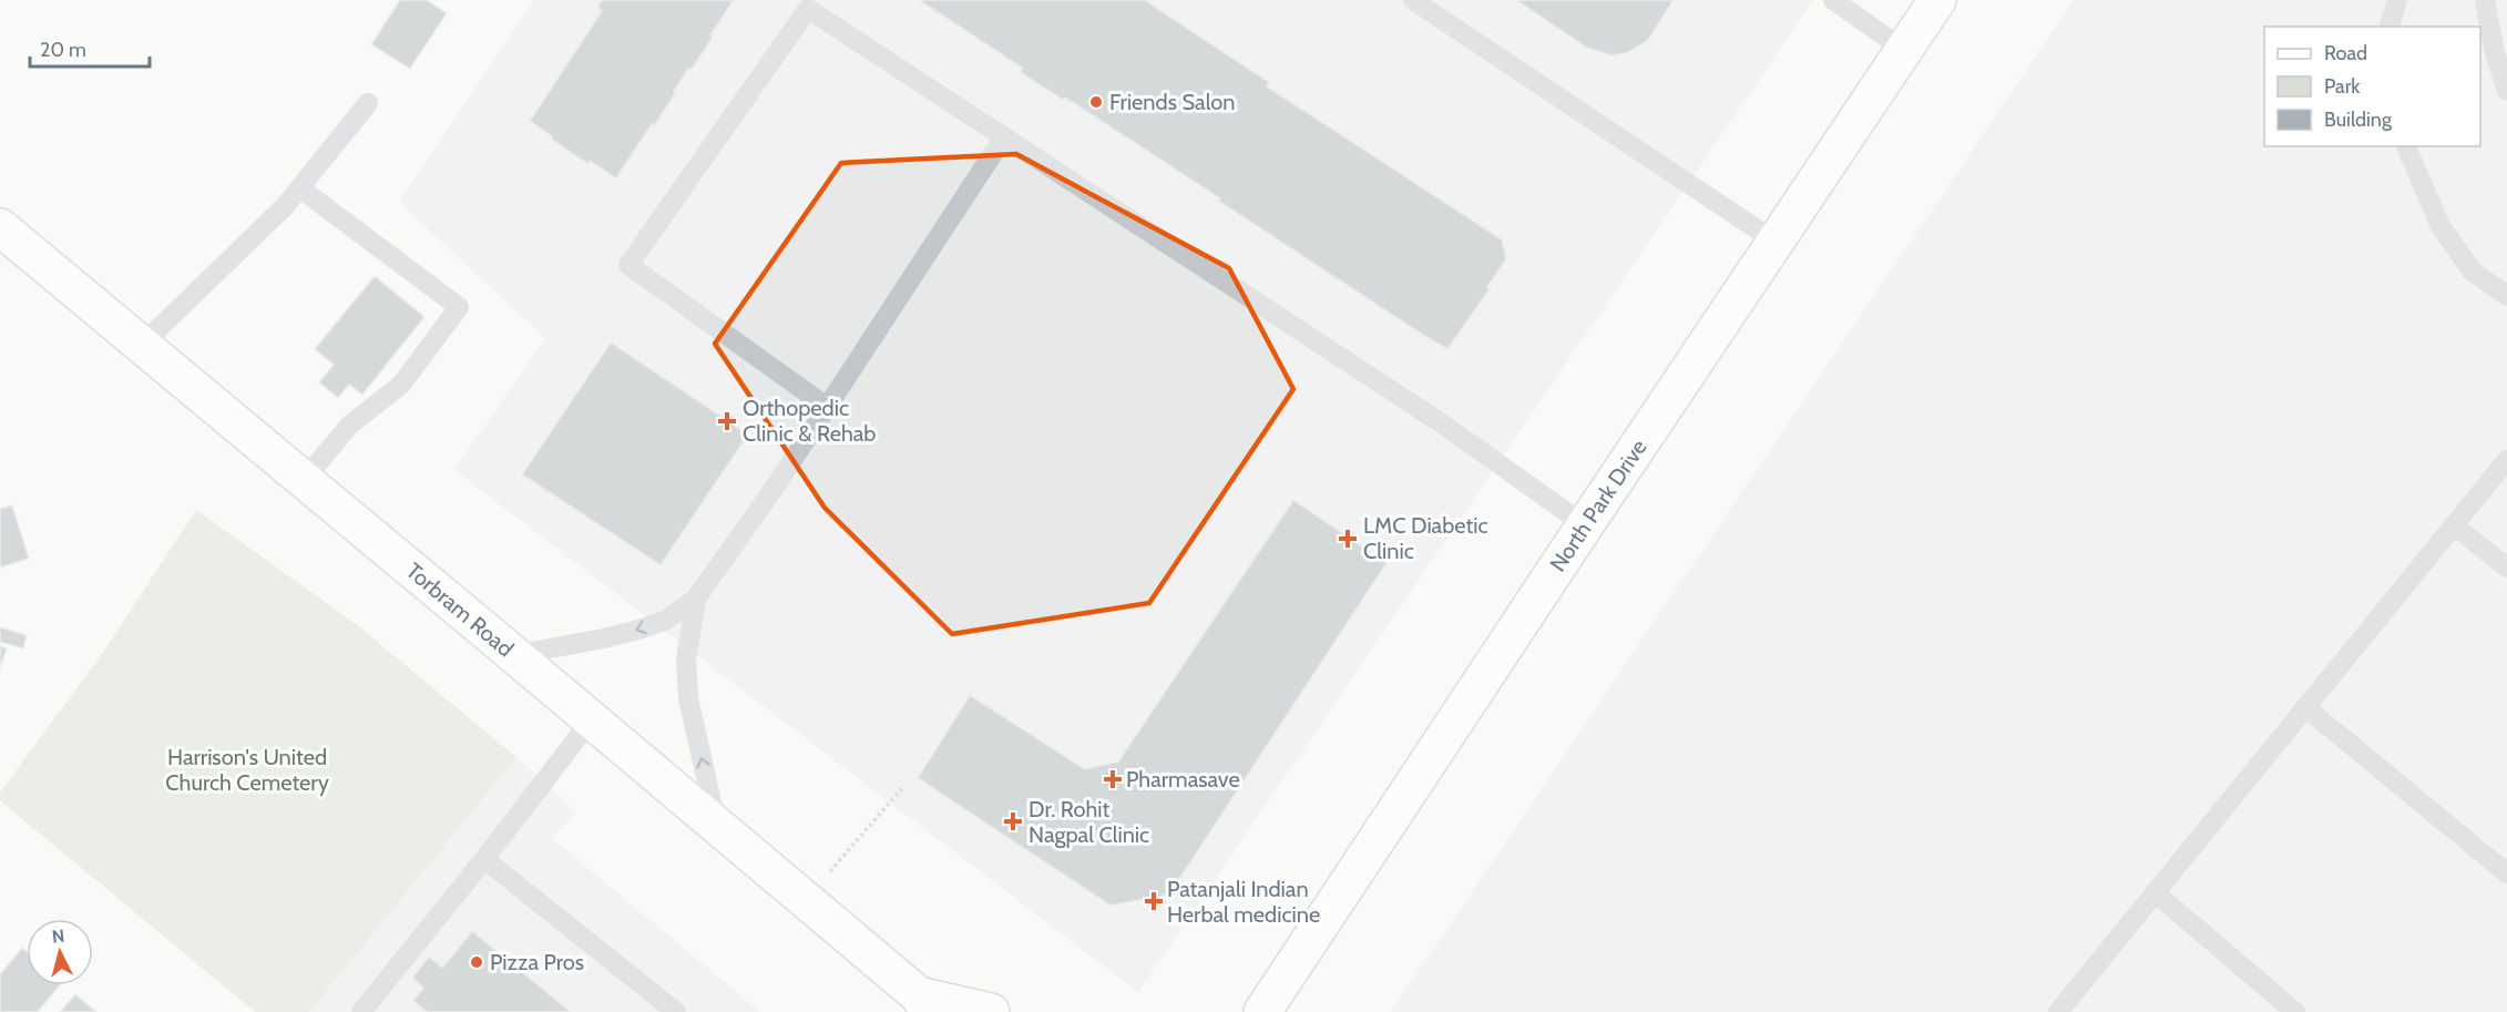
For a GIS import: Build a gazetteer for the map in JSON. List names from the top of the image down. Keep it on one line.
{"streets":{"main road":["North Park Drive","Torbram Road"]},"parks":["Harrison's United Church Cemetery"],"places":{"other":["Friends Salon","Pizza Pros"],"health":["Orthopedic Clinic & Rehab","LMC Diabetic Clinic","Pharmasave","Dr. Rohit Nagpal Clinic","Patanjali Indian Herbal medicine"]},"legend":["Road","Park","Building"],"scale_bar":"20 m","north":"top"}
